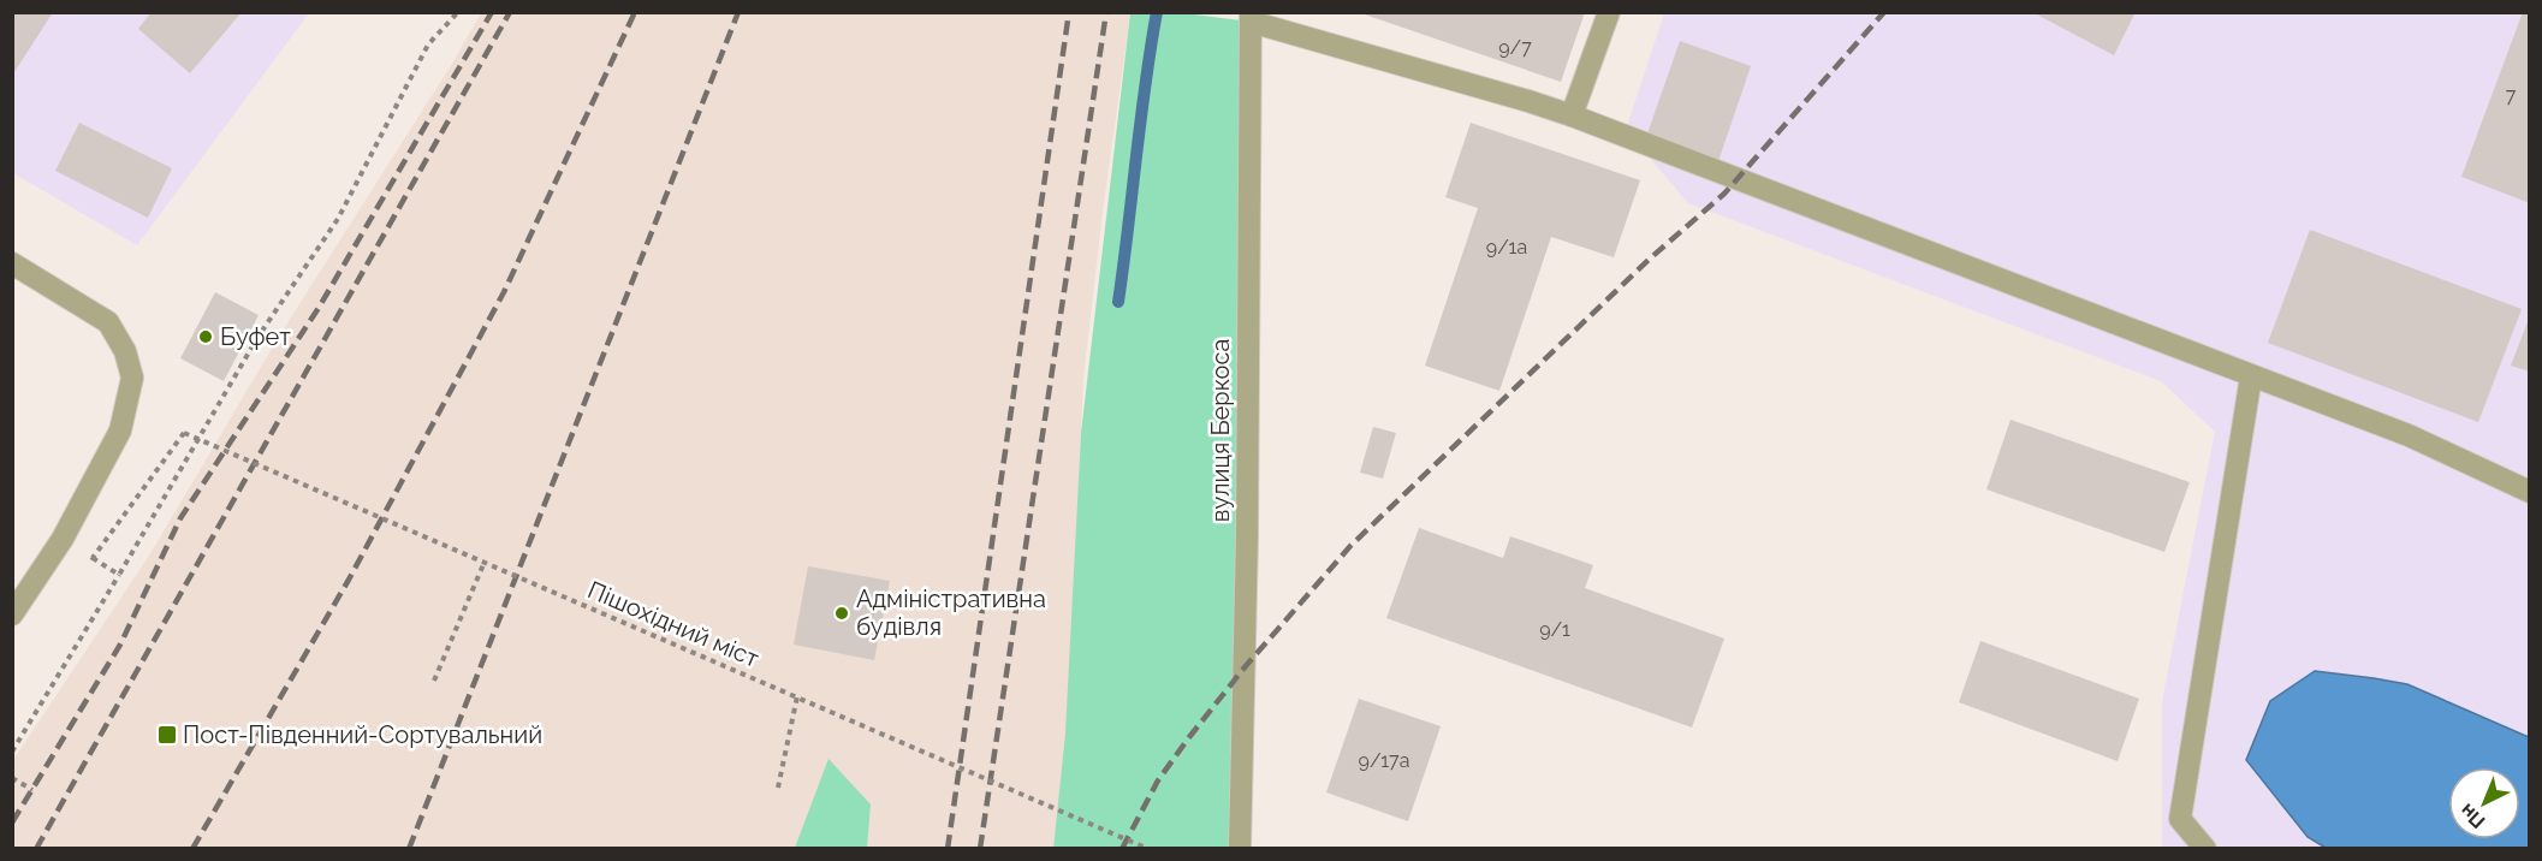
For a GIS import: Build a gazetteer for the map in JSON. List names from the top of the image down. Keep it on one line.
{"streets":{"street":["вулиця Беркоса"],"path":["Пішохідний міст"]},"places":{"other":["Буфет","Адміністративна будівля"],"transit":["Пост-Південний-Сортувальний"]},"house_numbers":["9/7","7","9/1а","9/1","9/17а"],"north":"bottom left"}
